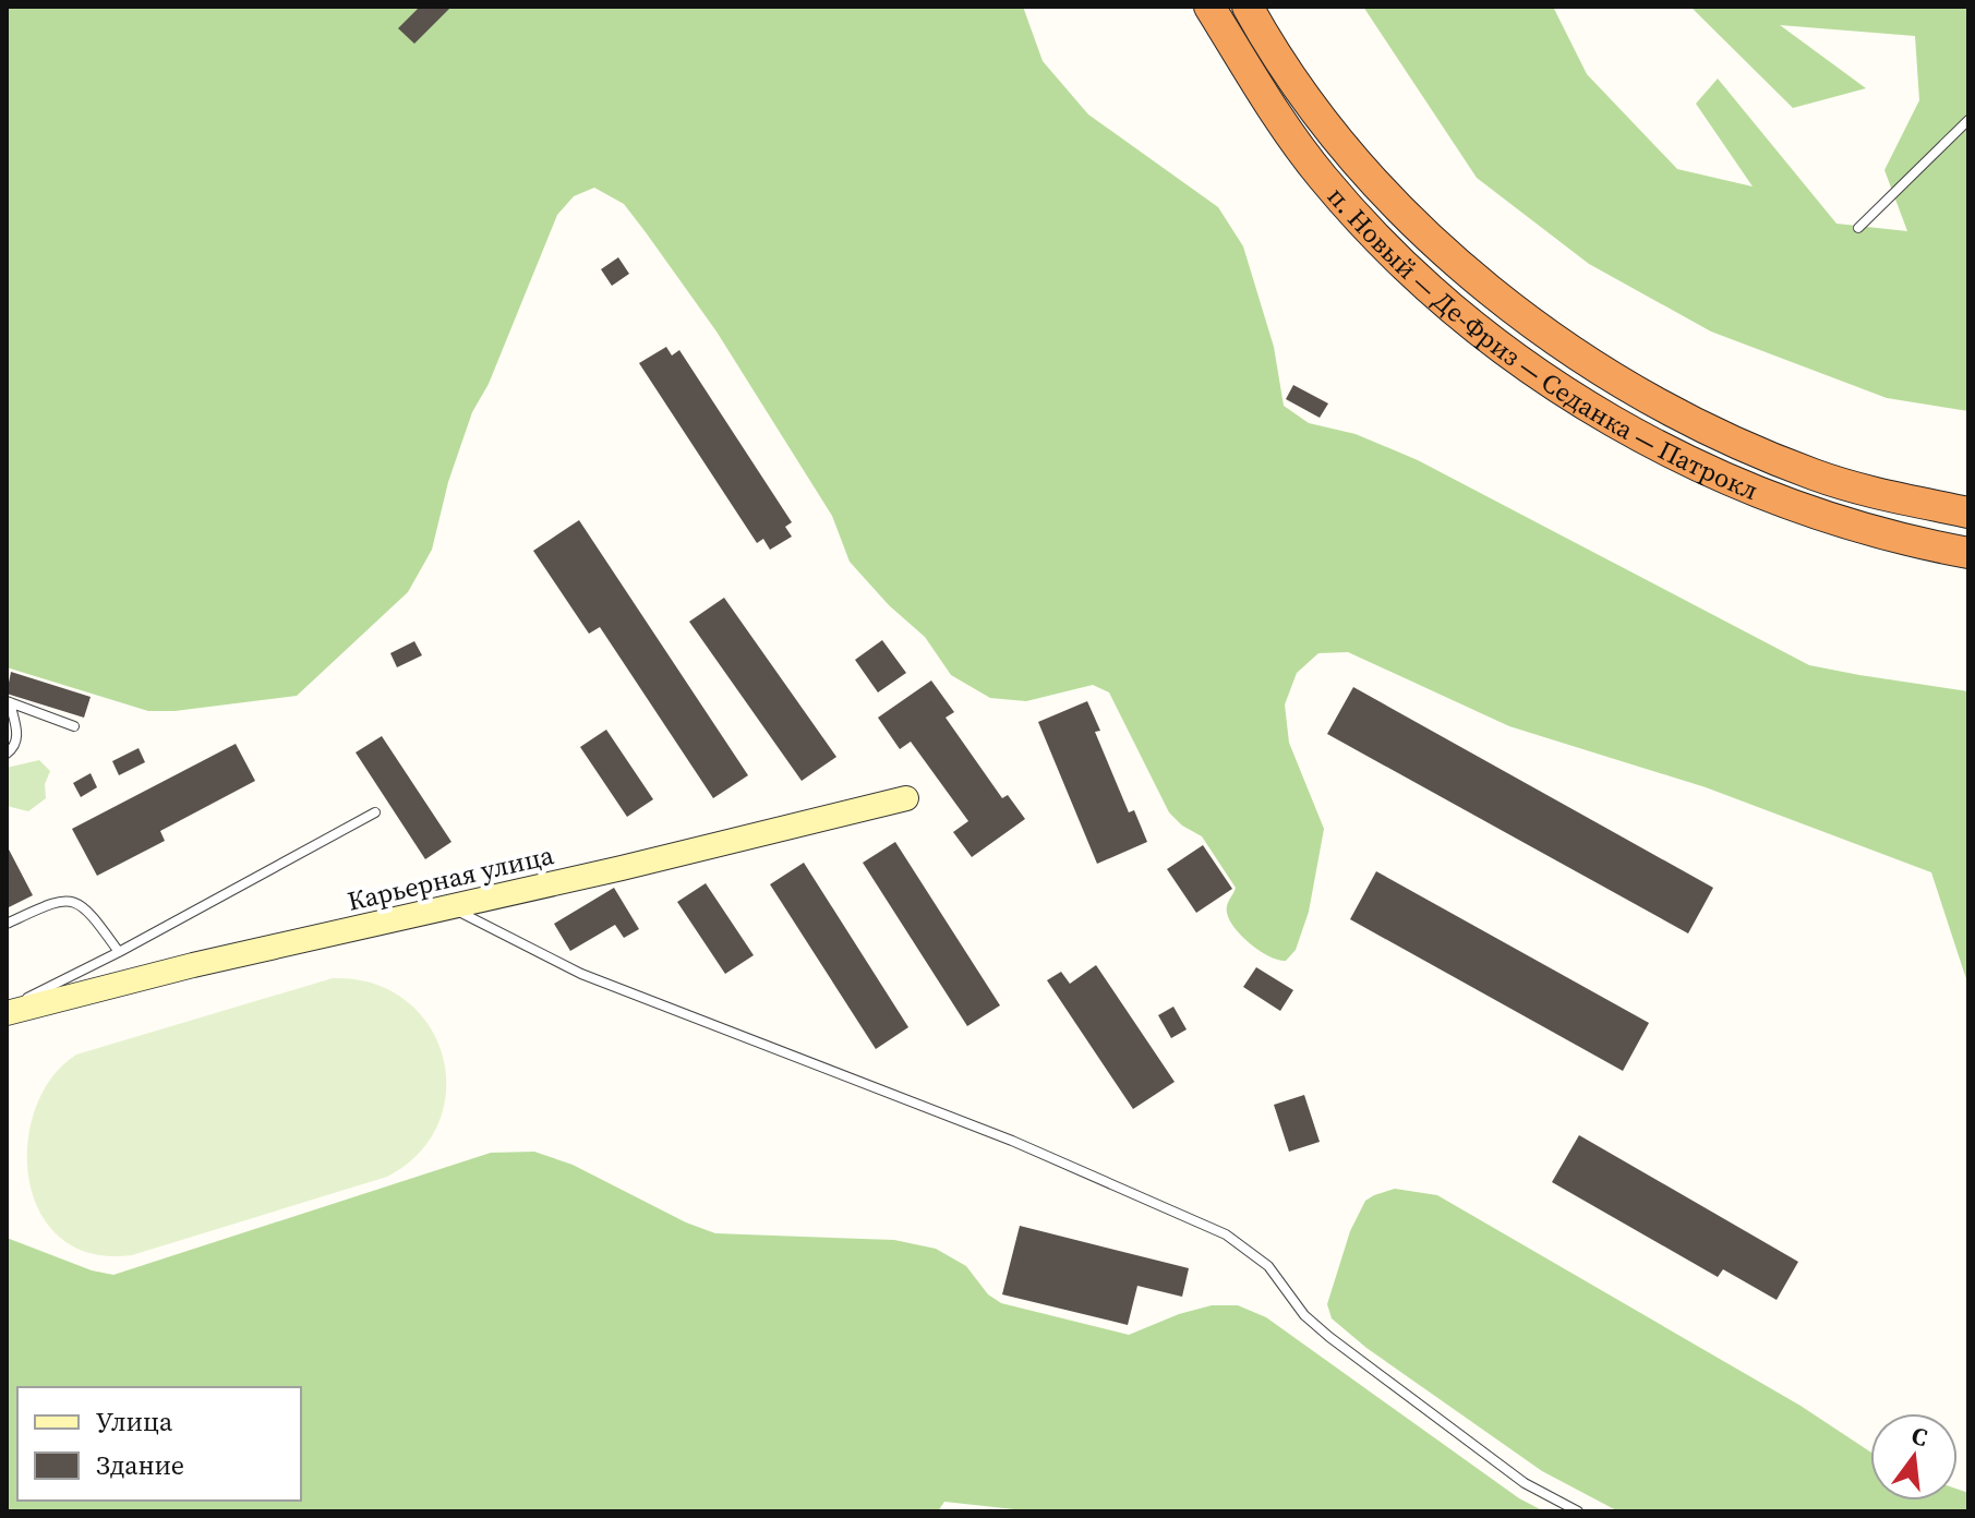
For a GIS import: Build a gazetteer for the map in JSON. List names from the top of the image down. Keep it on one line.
{"streets":{"highway":["п. Новый — Де-Фриз — Седанка — Патрокл"],"street":["Карьерная улица"]},"legend":["Улица","Здание"],"north":"top"}
